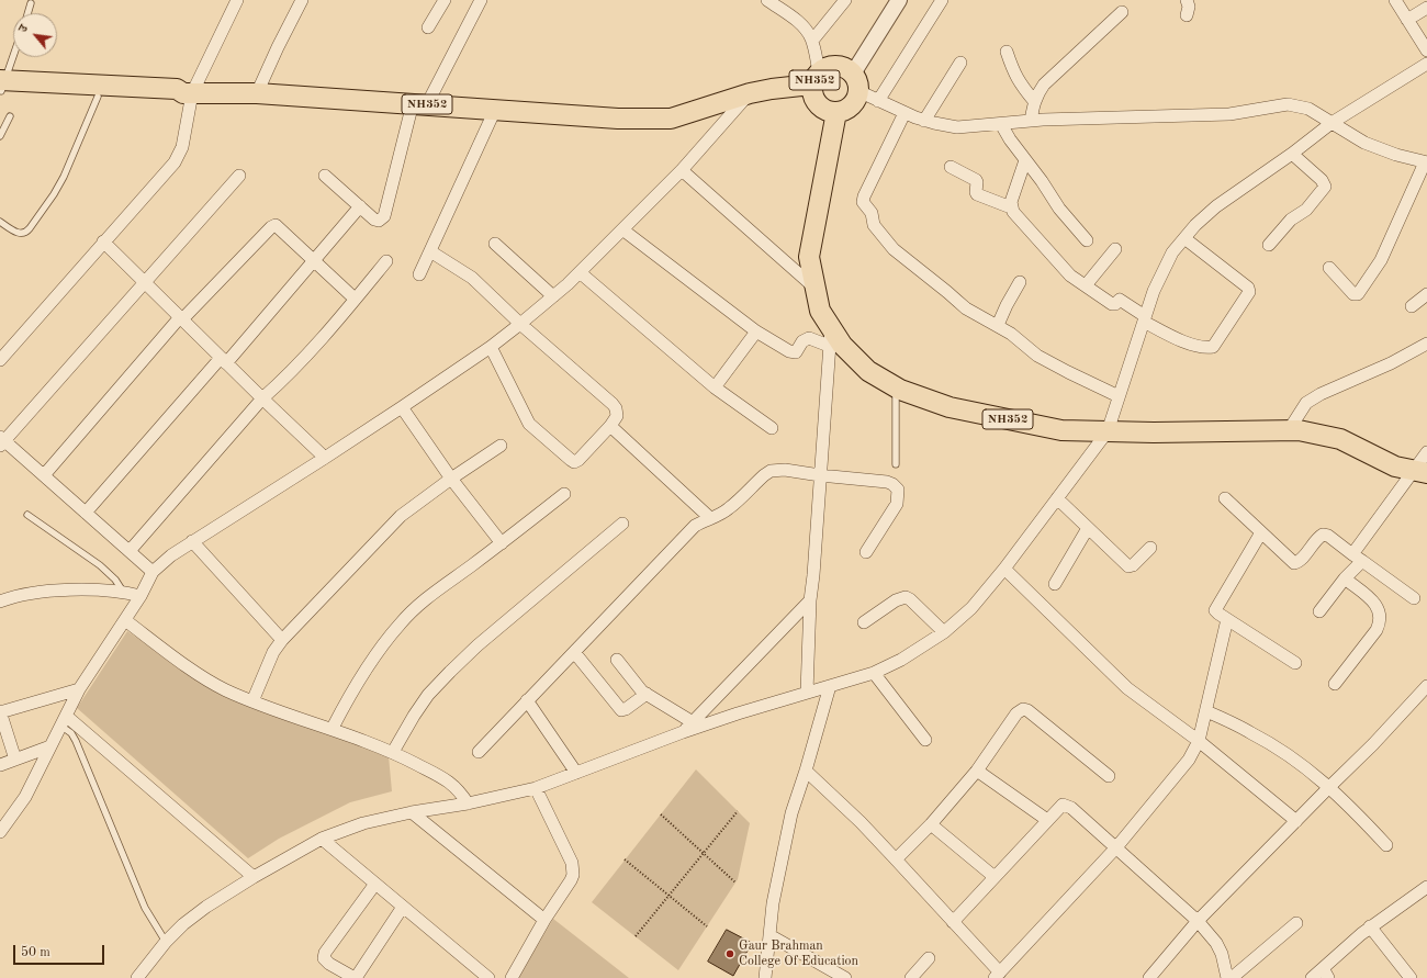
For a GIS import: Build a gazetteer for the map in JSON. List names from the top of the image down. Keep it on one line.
{"streets":{"highway":["NH352"]},"places":["Gaur Brahman College Of Education"],"scale_bar":"50 m","north":"top left"}
